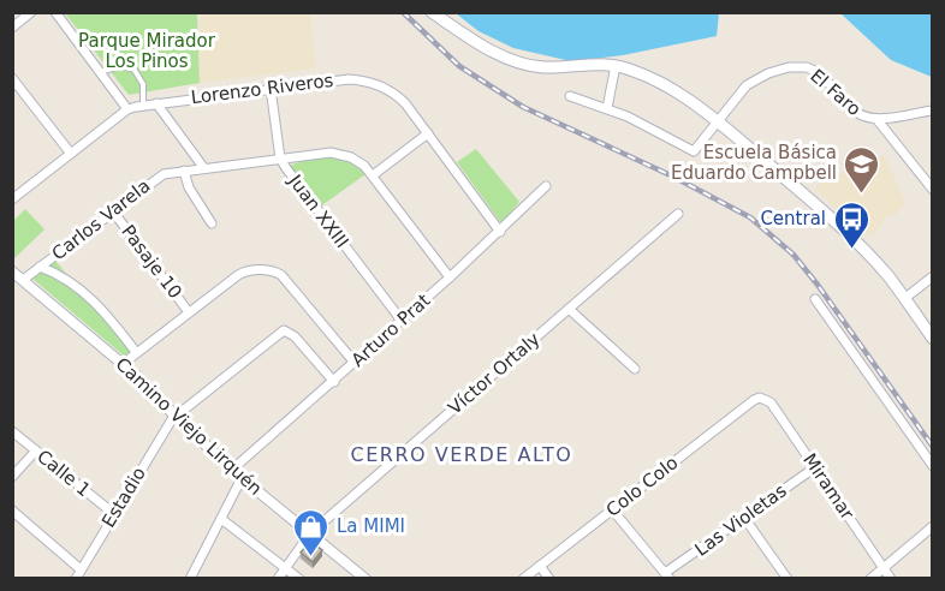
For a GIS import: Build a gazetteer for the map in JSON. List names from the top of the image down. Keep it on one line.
{"streets":{"street":["Lorenzo Riveros","El Faro","Juan XXIII","Carlos Varela","Pasaje 10","Arturo Prat","Víctor Ortaly","Camino Viejo Lirquén","Calle 1","Colo Colo","Miramar","Estadio","Las Violetas"]},"crossings":[["Lorenzo Riveros","Juan XXIII"],["Lorenzo Riveros","Arturo Prat"],["Juan XXIII","Carlos Varela"],["Juan XXIII","Arturo Prat"],["Carlos Varela","Pasaje 10"],["Carlos Varela","Arturo Prat"],["Carlos Varela","Camino Viejo Lirquén"],["Arturo Prat","Camino Viejo Lirquén"],["Arturo Prat","Estadio"],["Víctor Ortaly","Camino Viejo Lirquén"],["Camino Viejo Lirquén","Estadio"],["Calle 1","Estadio"],["Colo Colo","Miramar"],["Miramar","Las Violetas"]],"districts":["CERRO VERDE ALTO"],"parks":["Parque Mirador Los Pinos"],"places":{"school or university":["Escuela Básica Eduardo Campbell"],"bus stop":["Central"],"shop":["La MIMI"]}}
